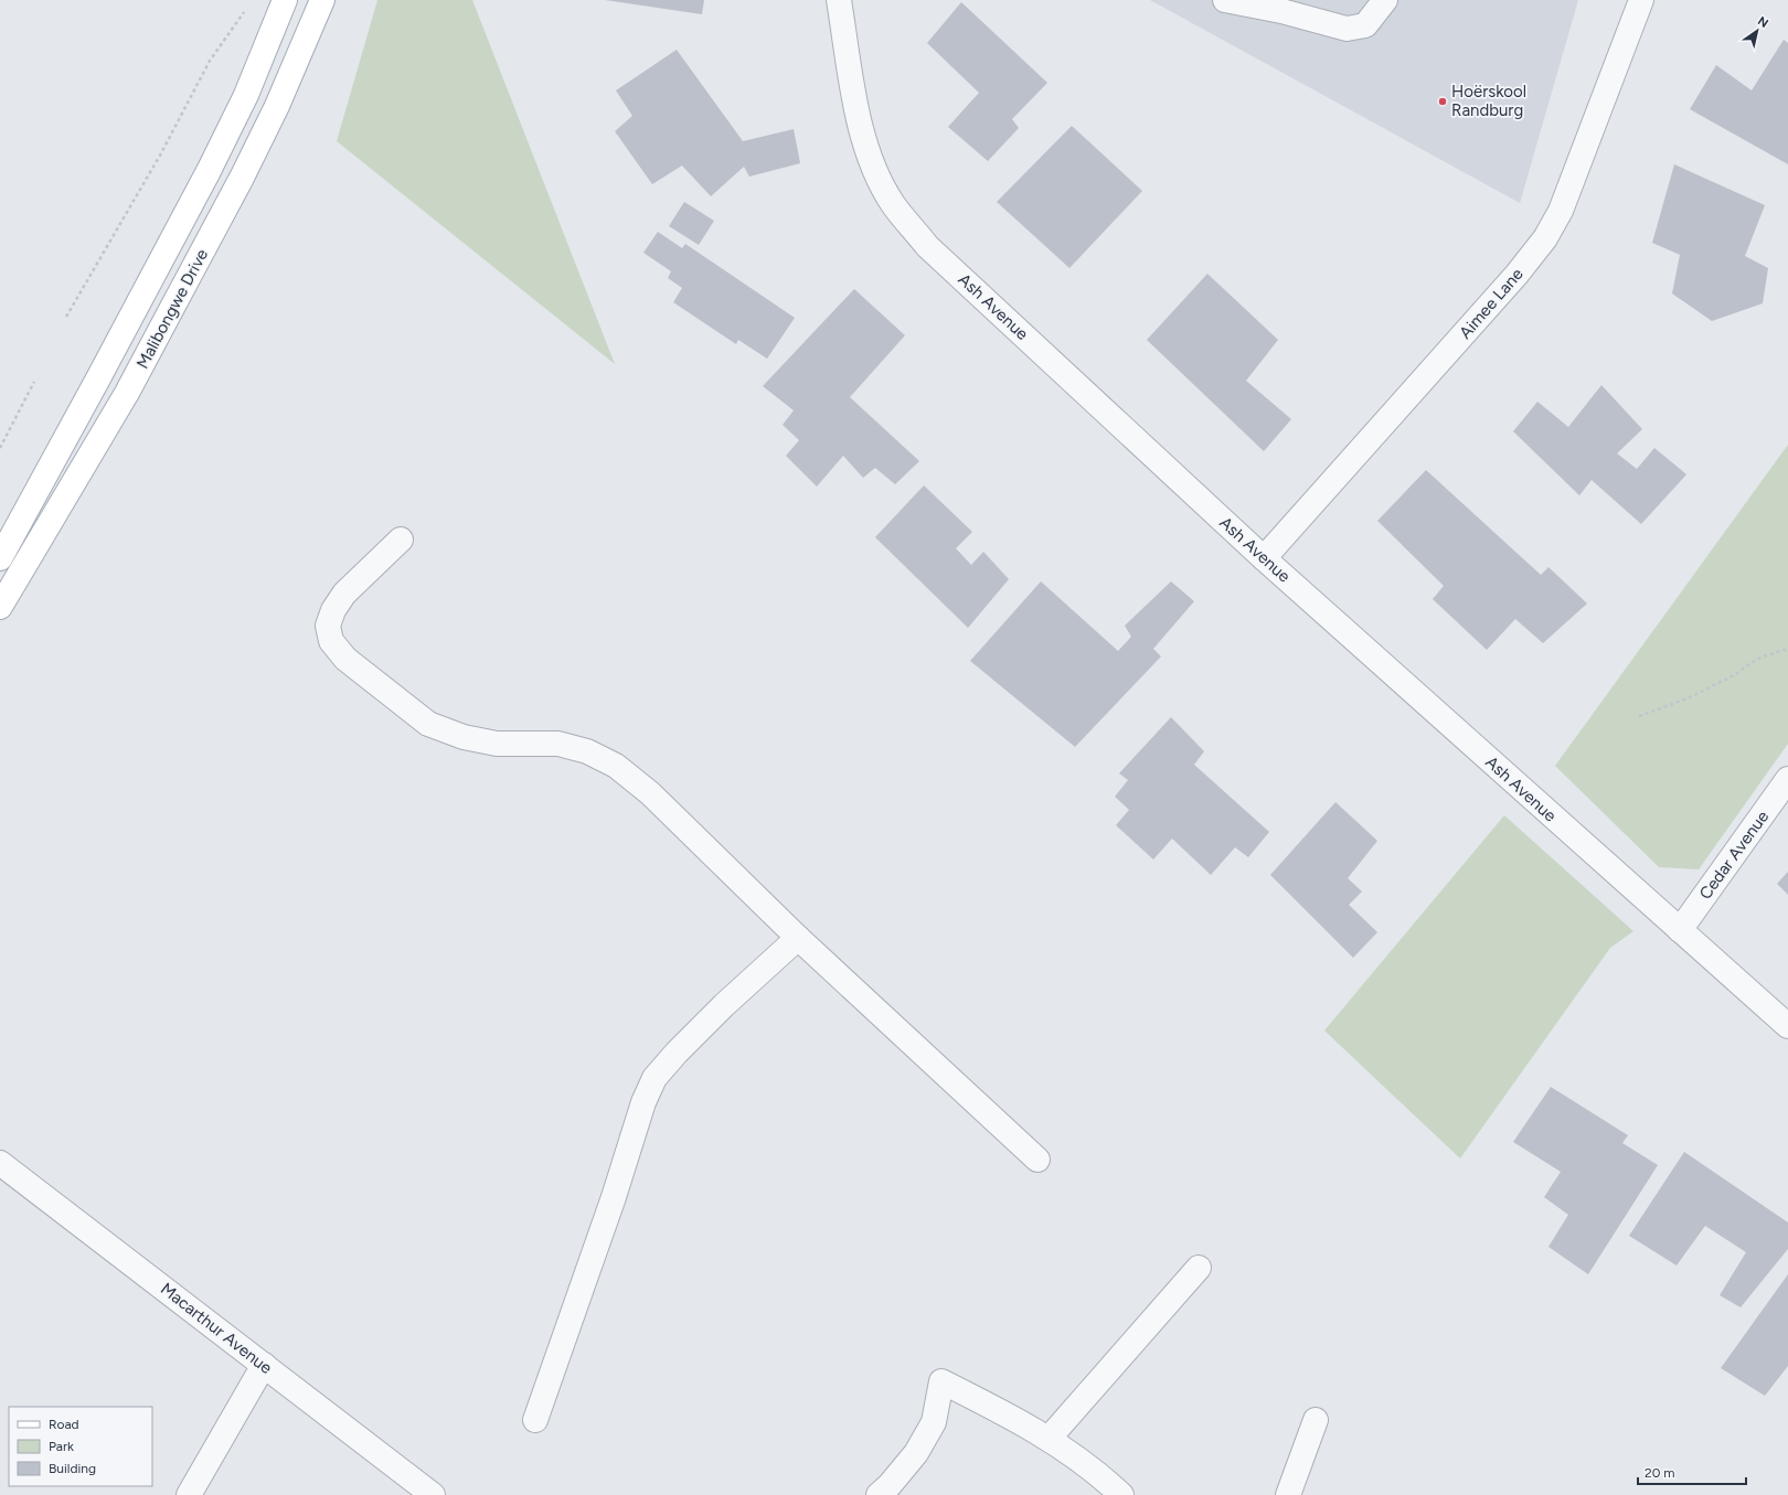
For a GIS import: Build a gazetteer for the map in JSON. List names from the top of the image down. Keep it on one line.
{"streets":{"main road":["Malibongwe Drive"],"street":["Aimee Lane","Ash Avenue","Cedar Avenue","Macarthur Avenue"]},"crossings":[["Aimee Lane","Ash Avenue"],["Ash Avenue","Cedar Avenue"]],"places":["Hoërskool Randburg"],"legend":["Road","Park","Building"],"scale_bar":"20 m","north":"top right"}
